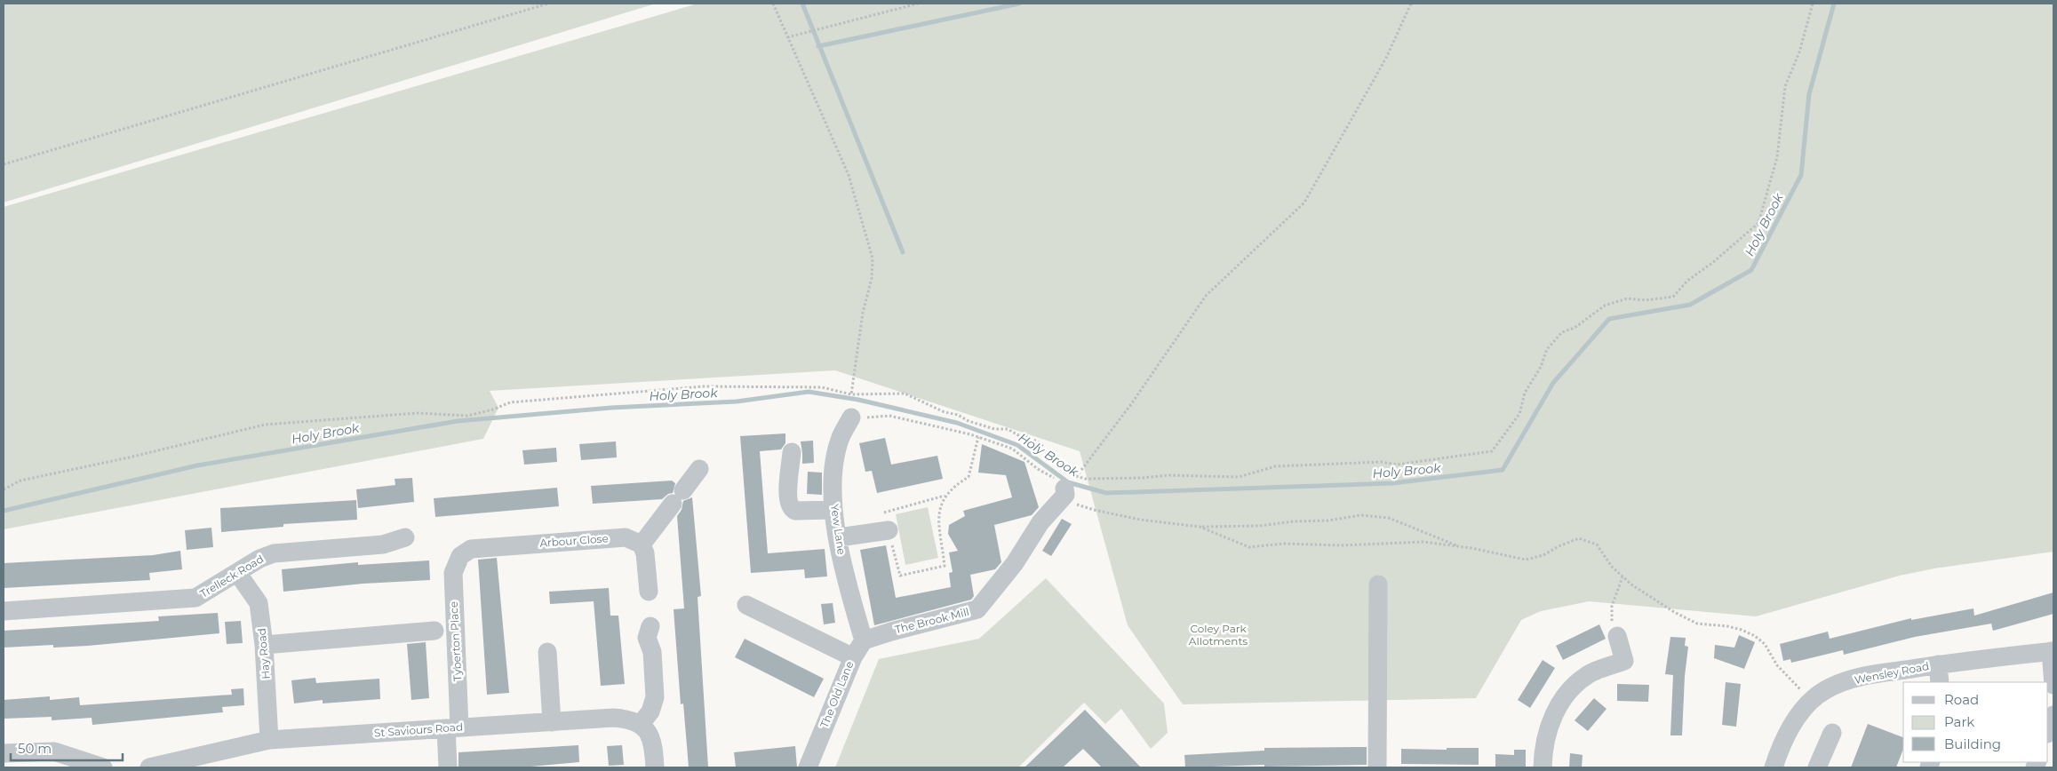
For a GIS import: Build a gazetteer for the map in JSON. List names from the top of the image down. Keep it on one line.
{"streets":{"street":["Yew Lane","Arbour Close","Trelleck Road","The Brook Mill","Tyberton Place","Hay Road","Wensley Road","The Old Lane","St Saviours Road"]},"crossings":[["Yew Lane","The Brook Mill"],["Arbour Close","Tyberton Place"],["Trelleck Road","Hay Road"],["Tyberton Place","St Saviours Road"],["Hay Road","St Saviours Road"]],"water":["Holy Brook"],"parks":["Coley Park Allotments"],"legend":["Road","Park","Building"],"scale_bar":"50 m"}
